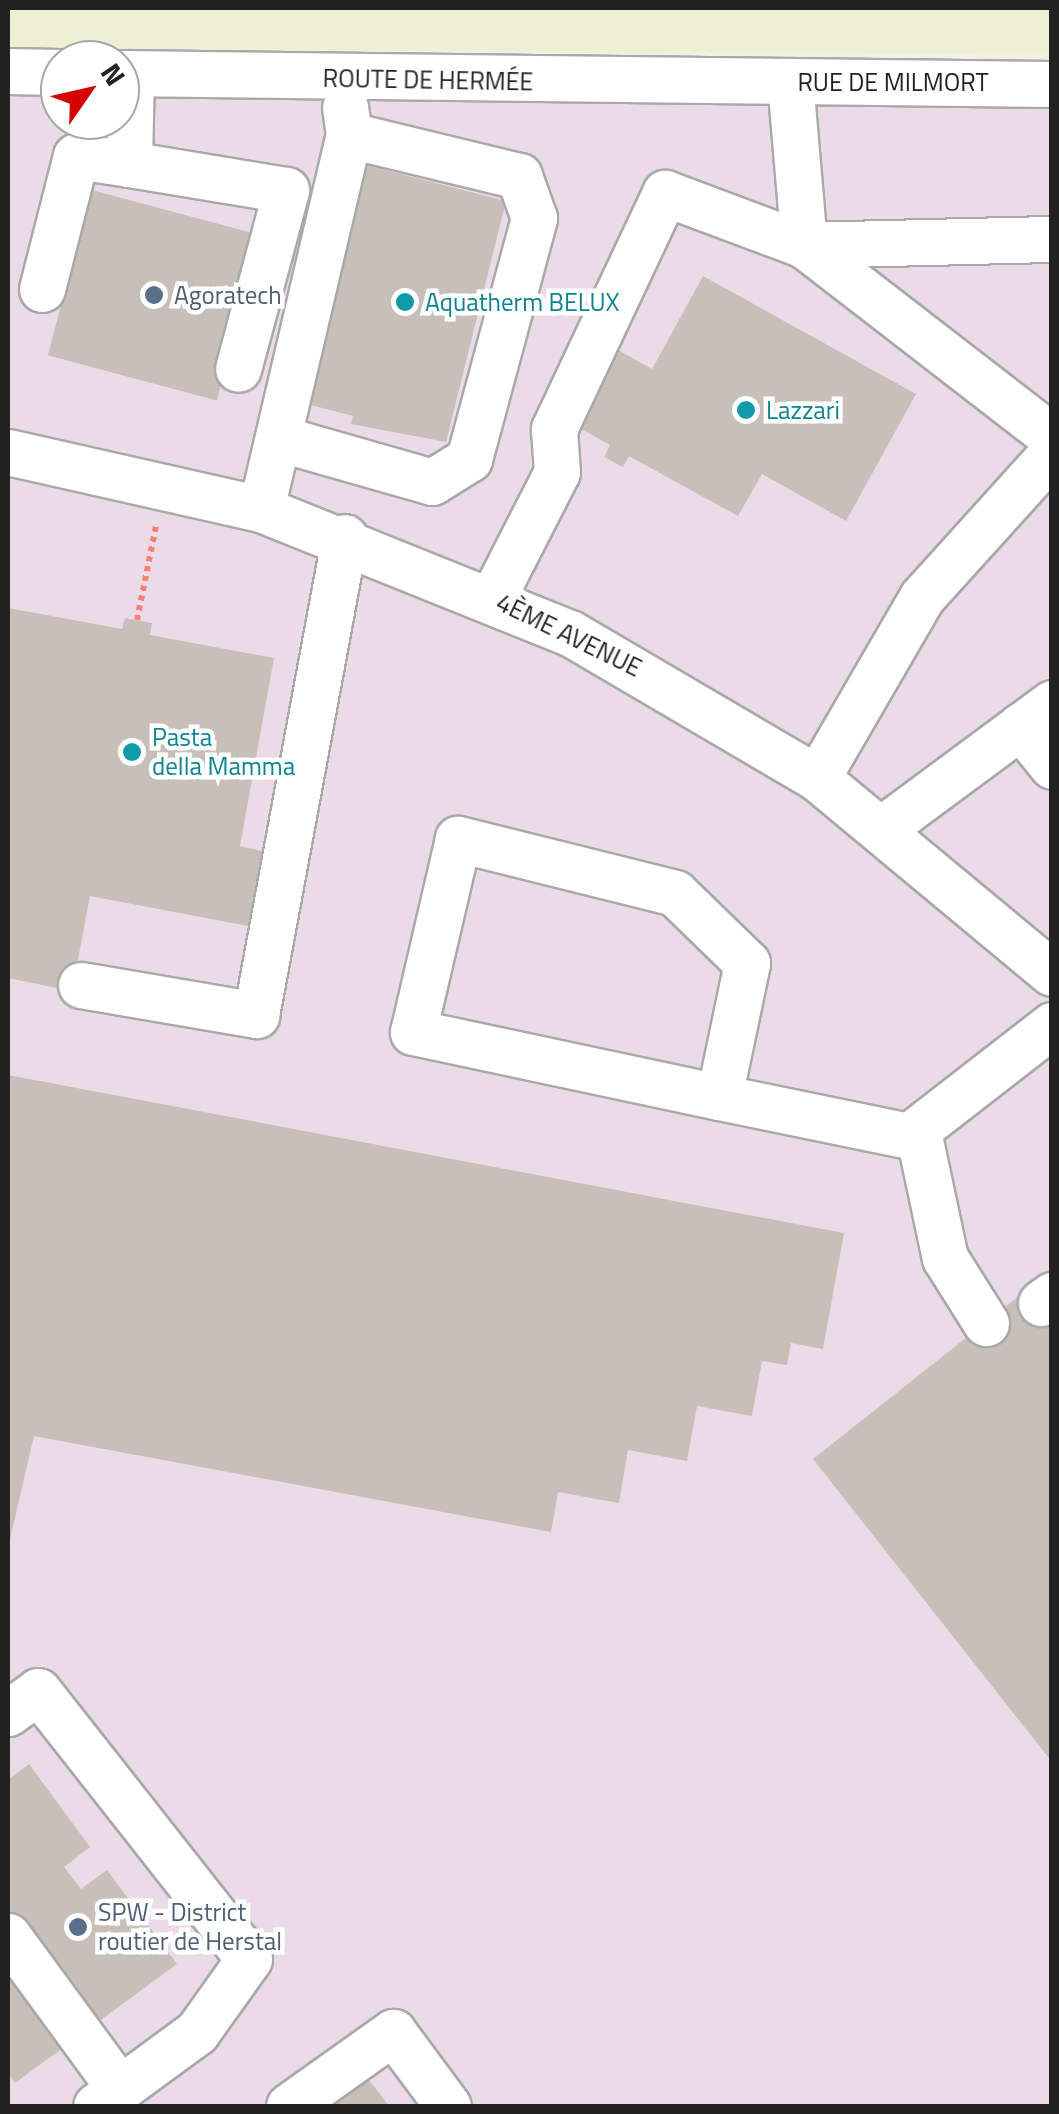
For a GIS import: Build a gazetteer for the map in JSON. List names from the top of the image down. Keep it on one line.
{"streets":{"street":["ROUTE DE HERMÉE","RUE DE MILMORT","4ÈME AVENUE"]},"crossings":[["ROUTE DE HERMÉE","RUE DE MILMORT"]],"places":["Agoratech","Aquatherm BELUX","Lazzari","Pasta della Mamma","SPW - District routier de Herstal"],"north":"top right"}
